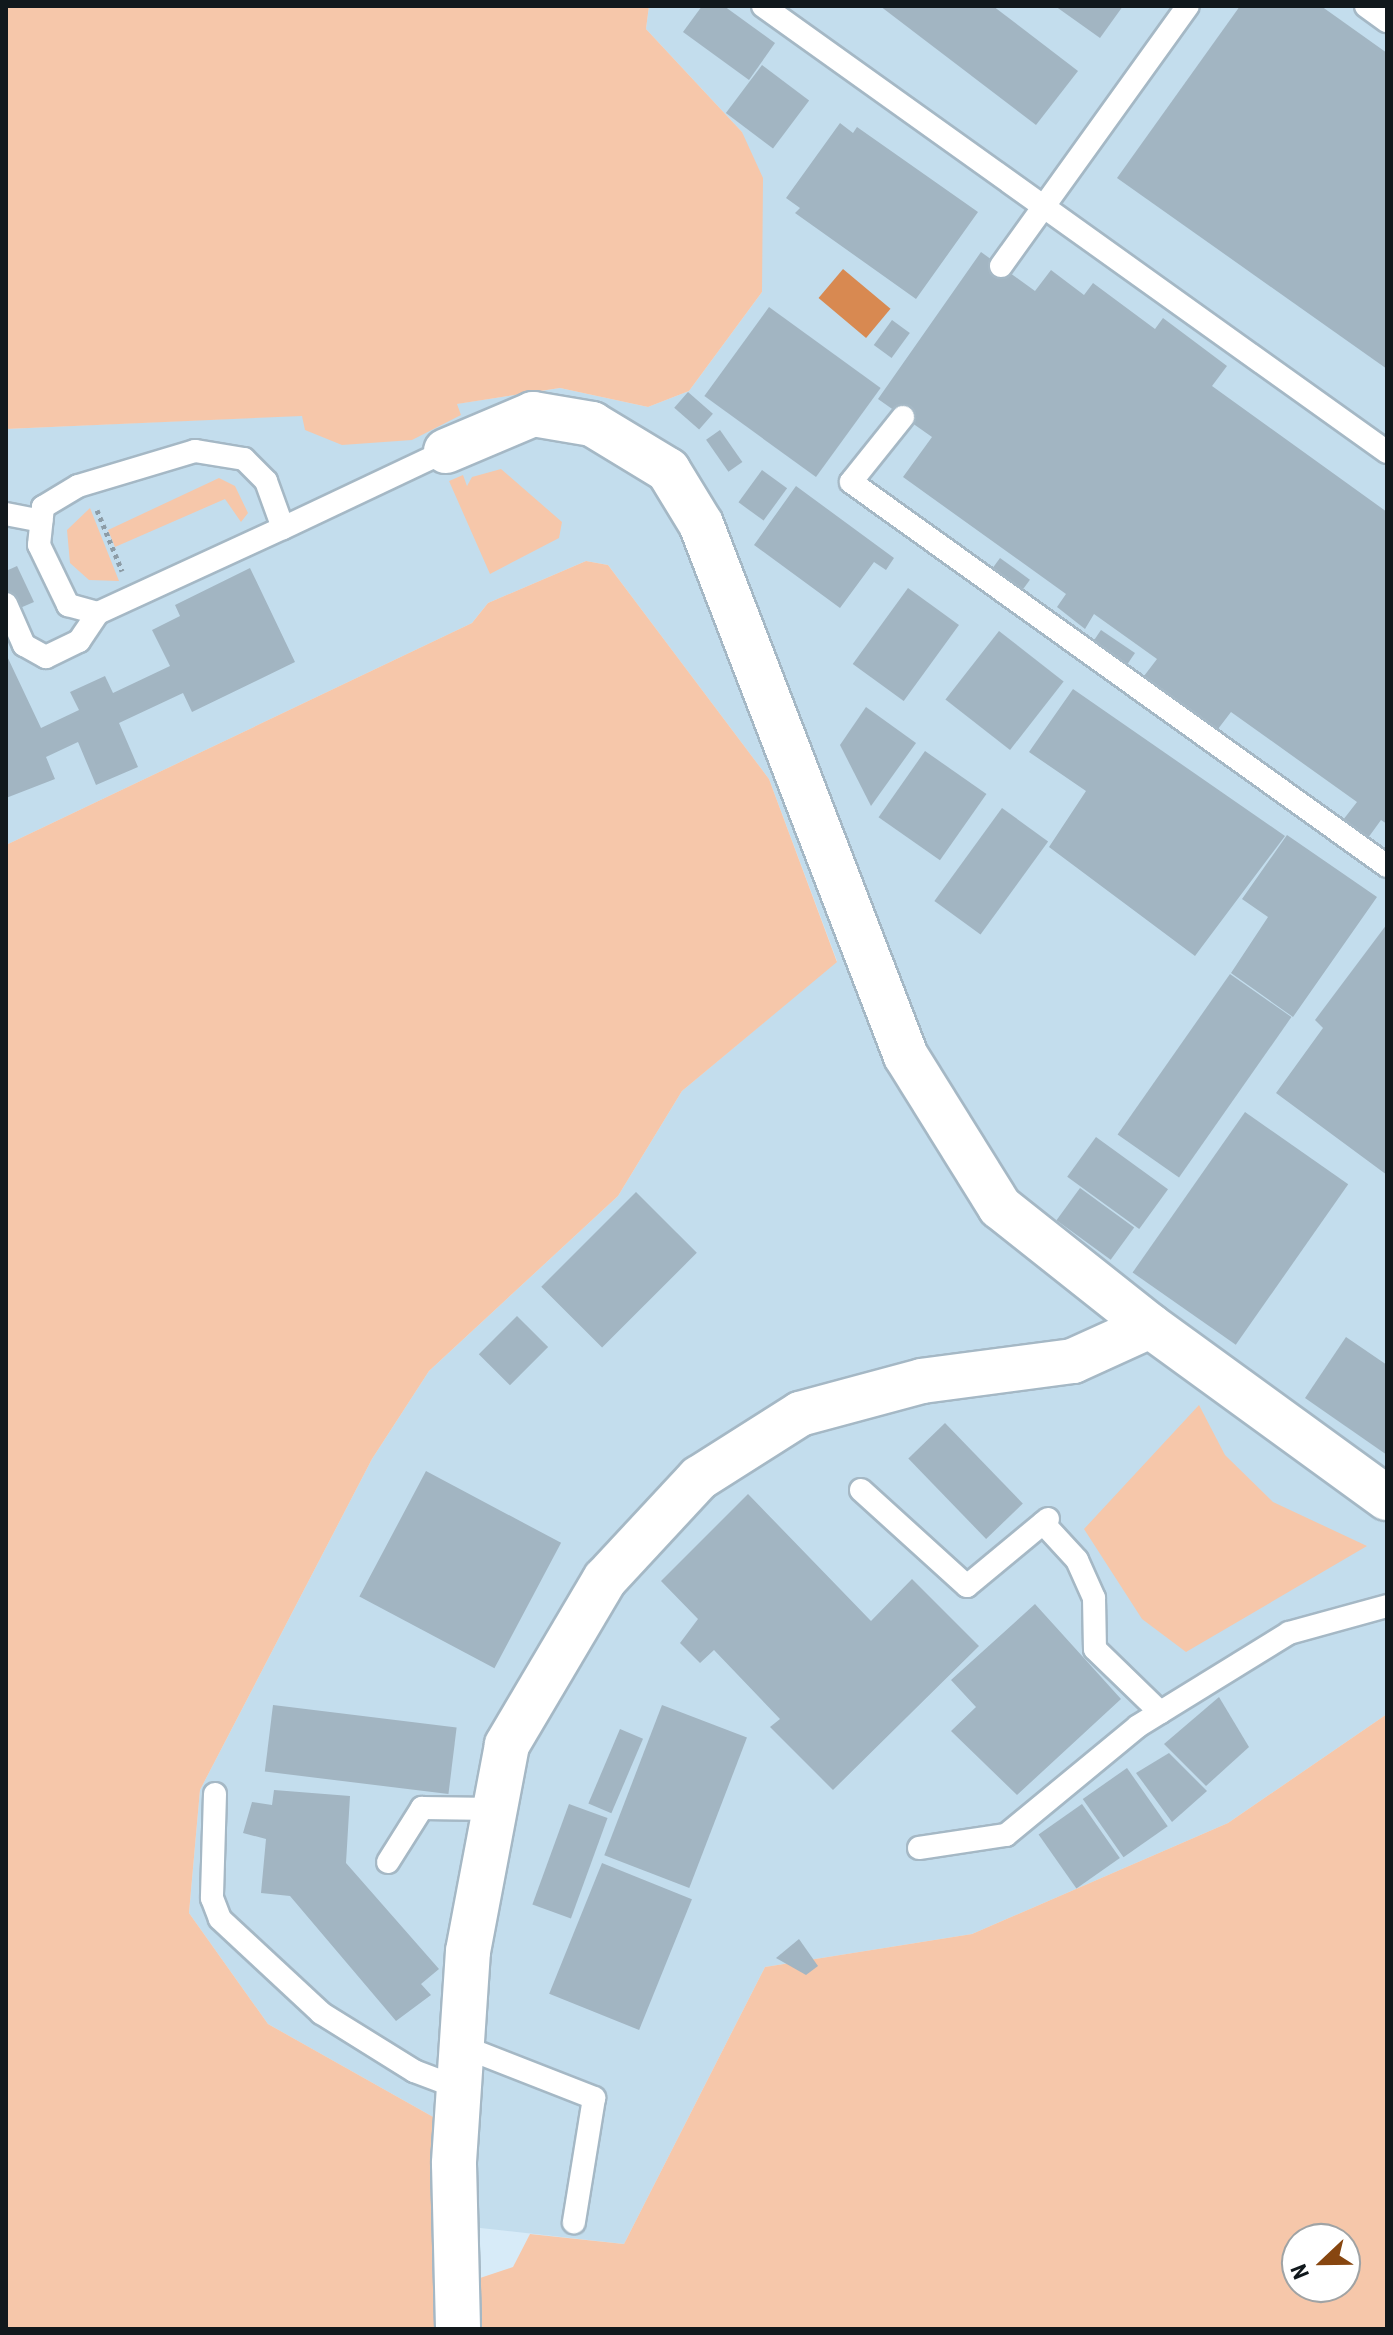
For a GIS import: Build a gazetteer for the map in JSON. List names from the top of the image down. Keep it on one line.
{"north":"left"}
